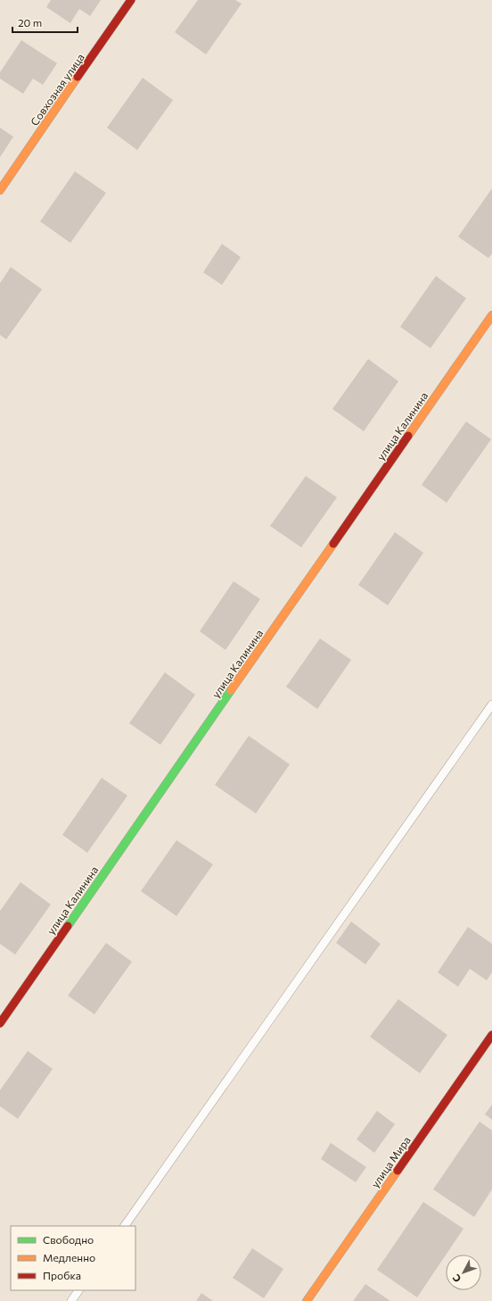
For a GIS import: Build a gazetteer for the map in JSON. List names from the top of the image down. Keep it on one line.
{"streets":{"street":["Совхозная улица","улица Калинина","улица Мира"]},"legend":["Свободно","Медленно","Пробка"],"scale_bar":"20 m","north":"bottom left"}
